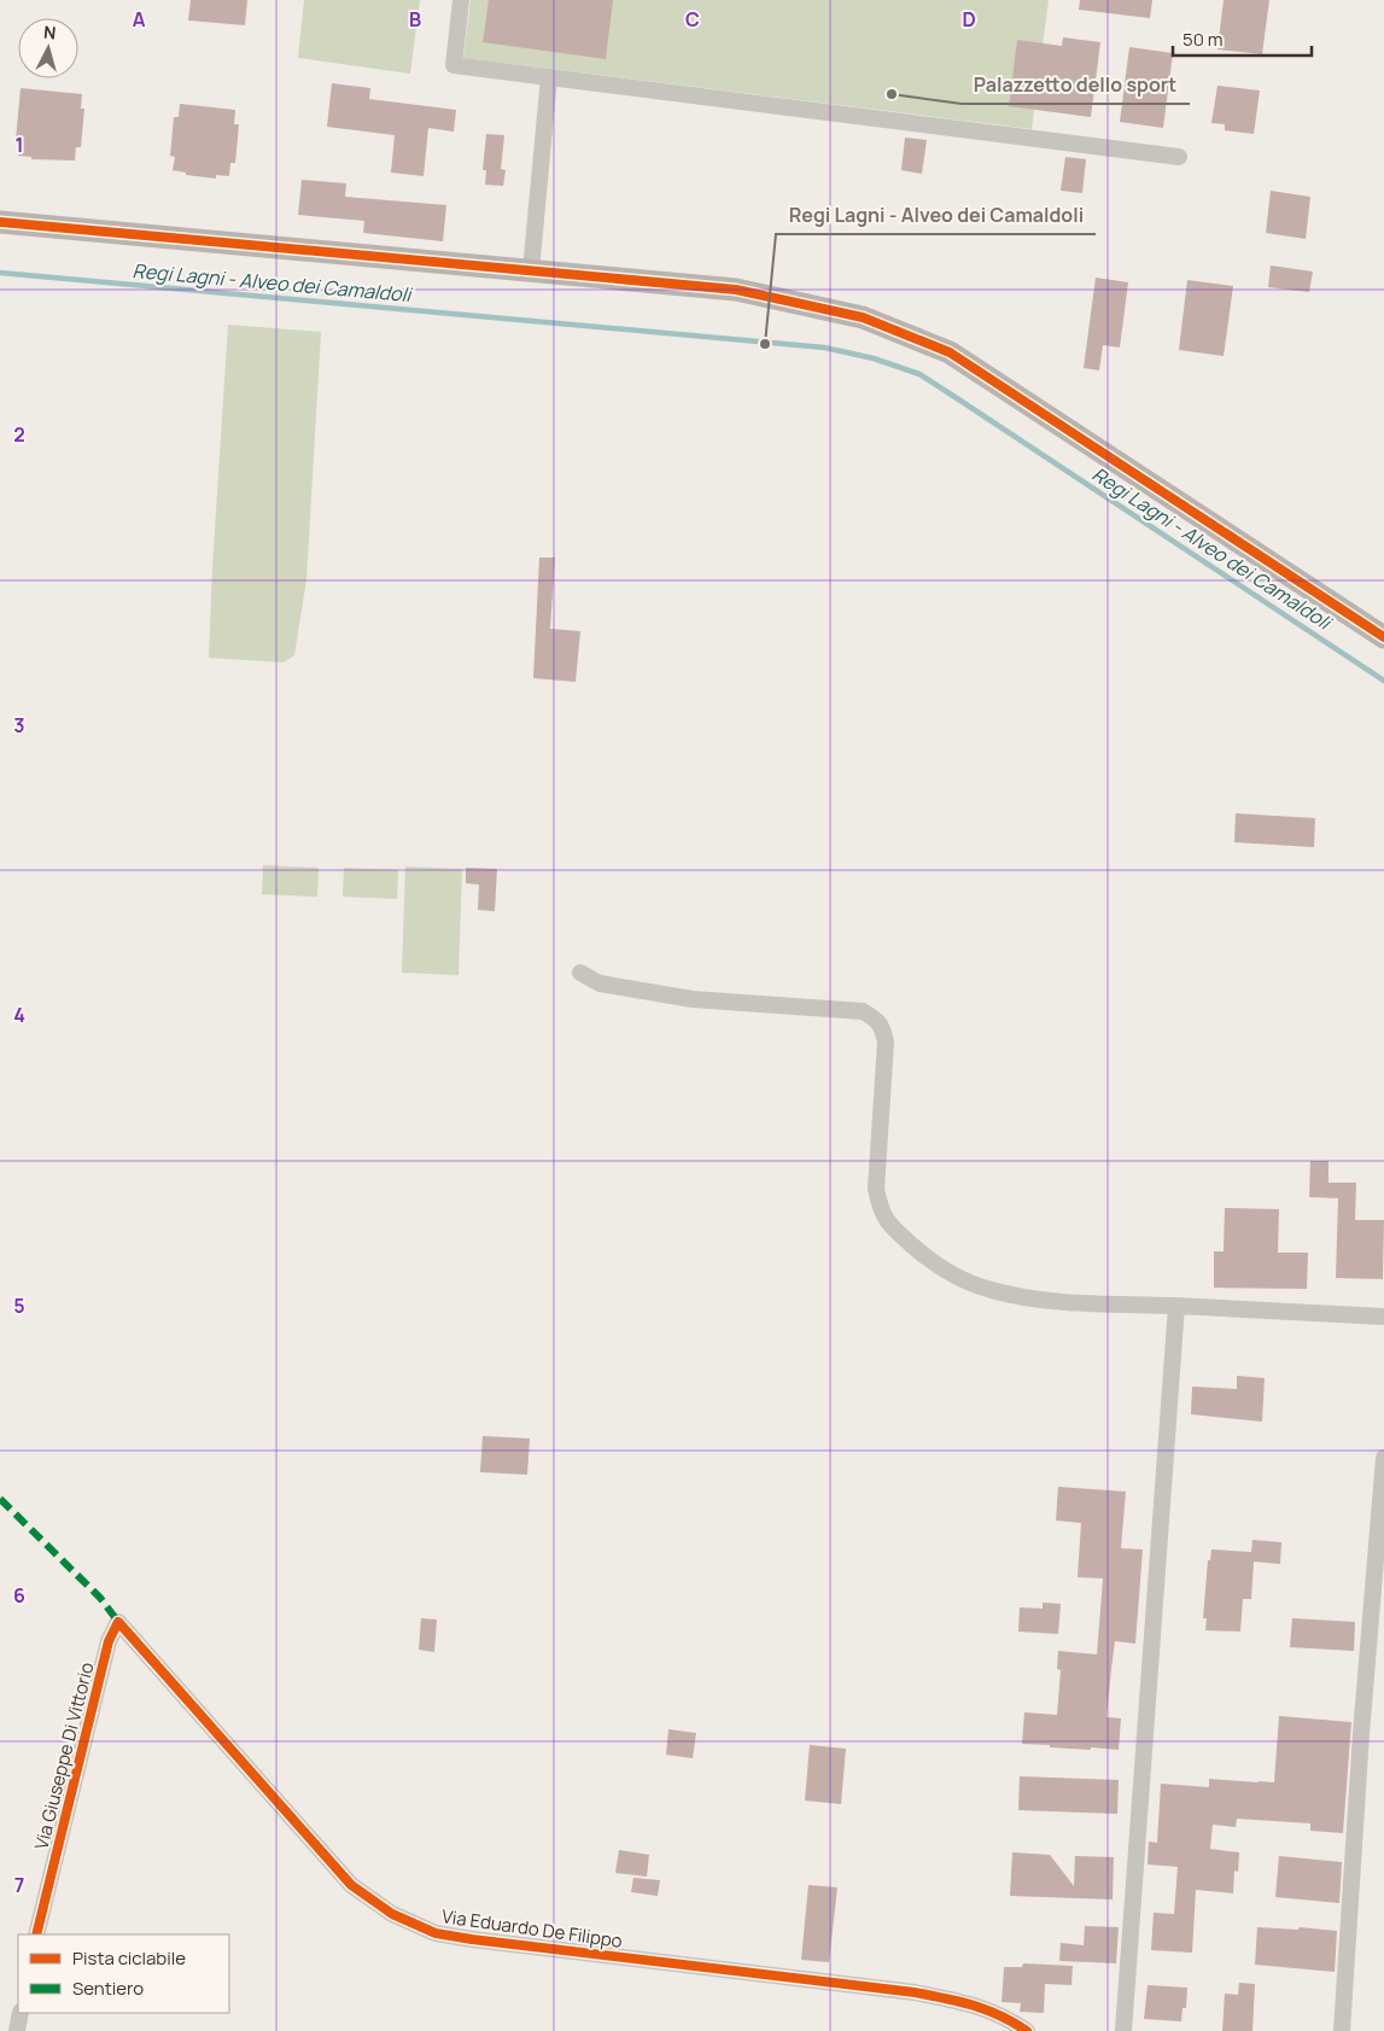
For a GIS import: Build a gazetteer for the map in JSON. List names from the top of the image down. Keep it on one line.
{"streets":{"street":["Via Giuseppe Di Vittorio","Via Eduardo De Filippo"]},"crossings":[["Via Giuseppe Di Vittorio","Via Eduardo De Filippo"]],"water":["Regi Lagni - Alveo dei Camaldoli"],"places":["Palazzetto dello sport","Regi Lagni - Alveo dei Camaldoli"],"legend":["Pista ciclabile","Sentiero"],"scale_bar":"50 m","north":"top","grid":{"columns":["A","B","C","D"],"rows":["1","2","3","4","5","6","7"]}}
